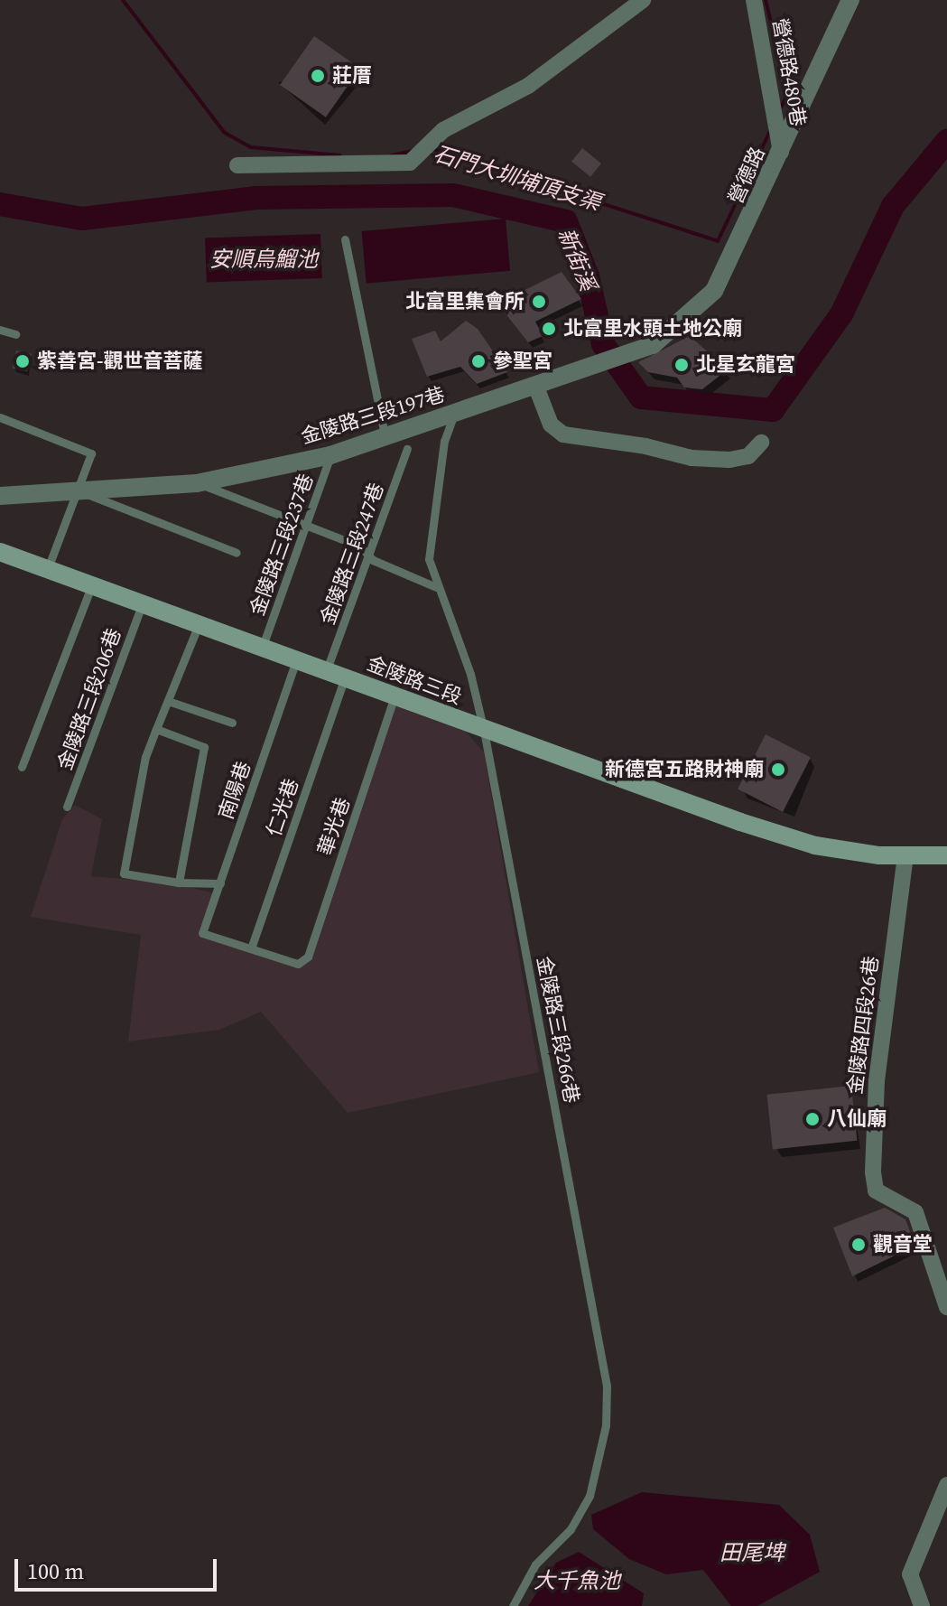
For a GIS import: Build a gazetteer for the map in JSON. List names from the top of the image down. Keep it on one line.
{"streets":{"main road":["金陵路三段"],"street":["營德路480巷","營德路","金陵路三段197巷","金陵路四段26巷"],"lane":["金陵路三段237巷","金陵路三段247巷","金陵路三段206巷","南陽巷","仁光巷","華光巷","金陵路三段266巷"]},"crossings":[["營德路480巷","營德路"],["營德路","金陵路三段197巷"],["金陵路三段197巷","金陵路三段237巷"],["金陵路三段197巷","金陵路三段266巷"],["金陵路三段237巷","金陵路三段"],["金陵路三段247巷","金陵路三段"],["金陵路三段","金陵路三段206巷"],["金陵路三段","南陽巷"],["金陵路三段","仁光巷"],["金陵路三段","華光巷"],["金陵路三段","金陵路四段26巷"],["金陵路三段","金陵路三段266巷"],["南陽巷","仁光巷"],["南陽巷","華光巷"],["仁光巷","華光巷"]],"water":["石門大圳埔頂支渠","安順烏鰡池","新街溪","田尾埤","大千魚池"],"places":["莊厝","北富里集會所","北富里水頭土地公廟","紫善宮-觀世音菩薩","參聖宮","北星玄龍宮","新德宮五路財神廟","八仙廟","觀音堂"],"scale_bar":"100 m"}
